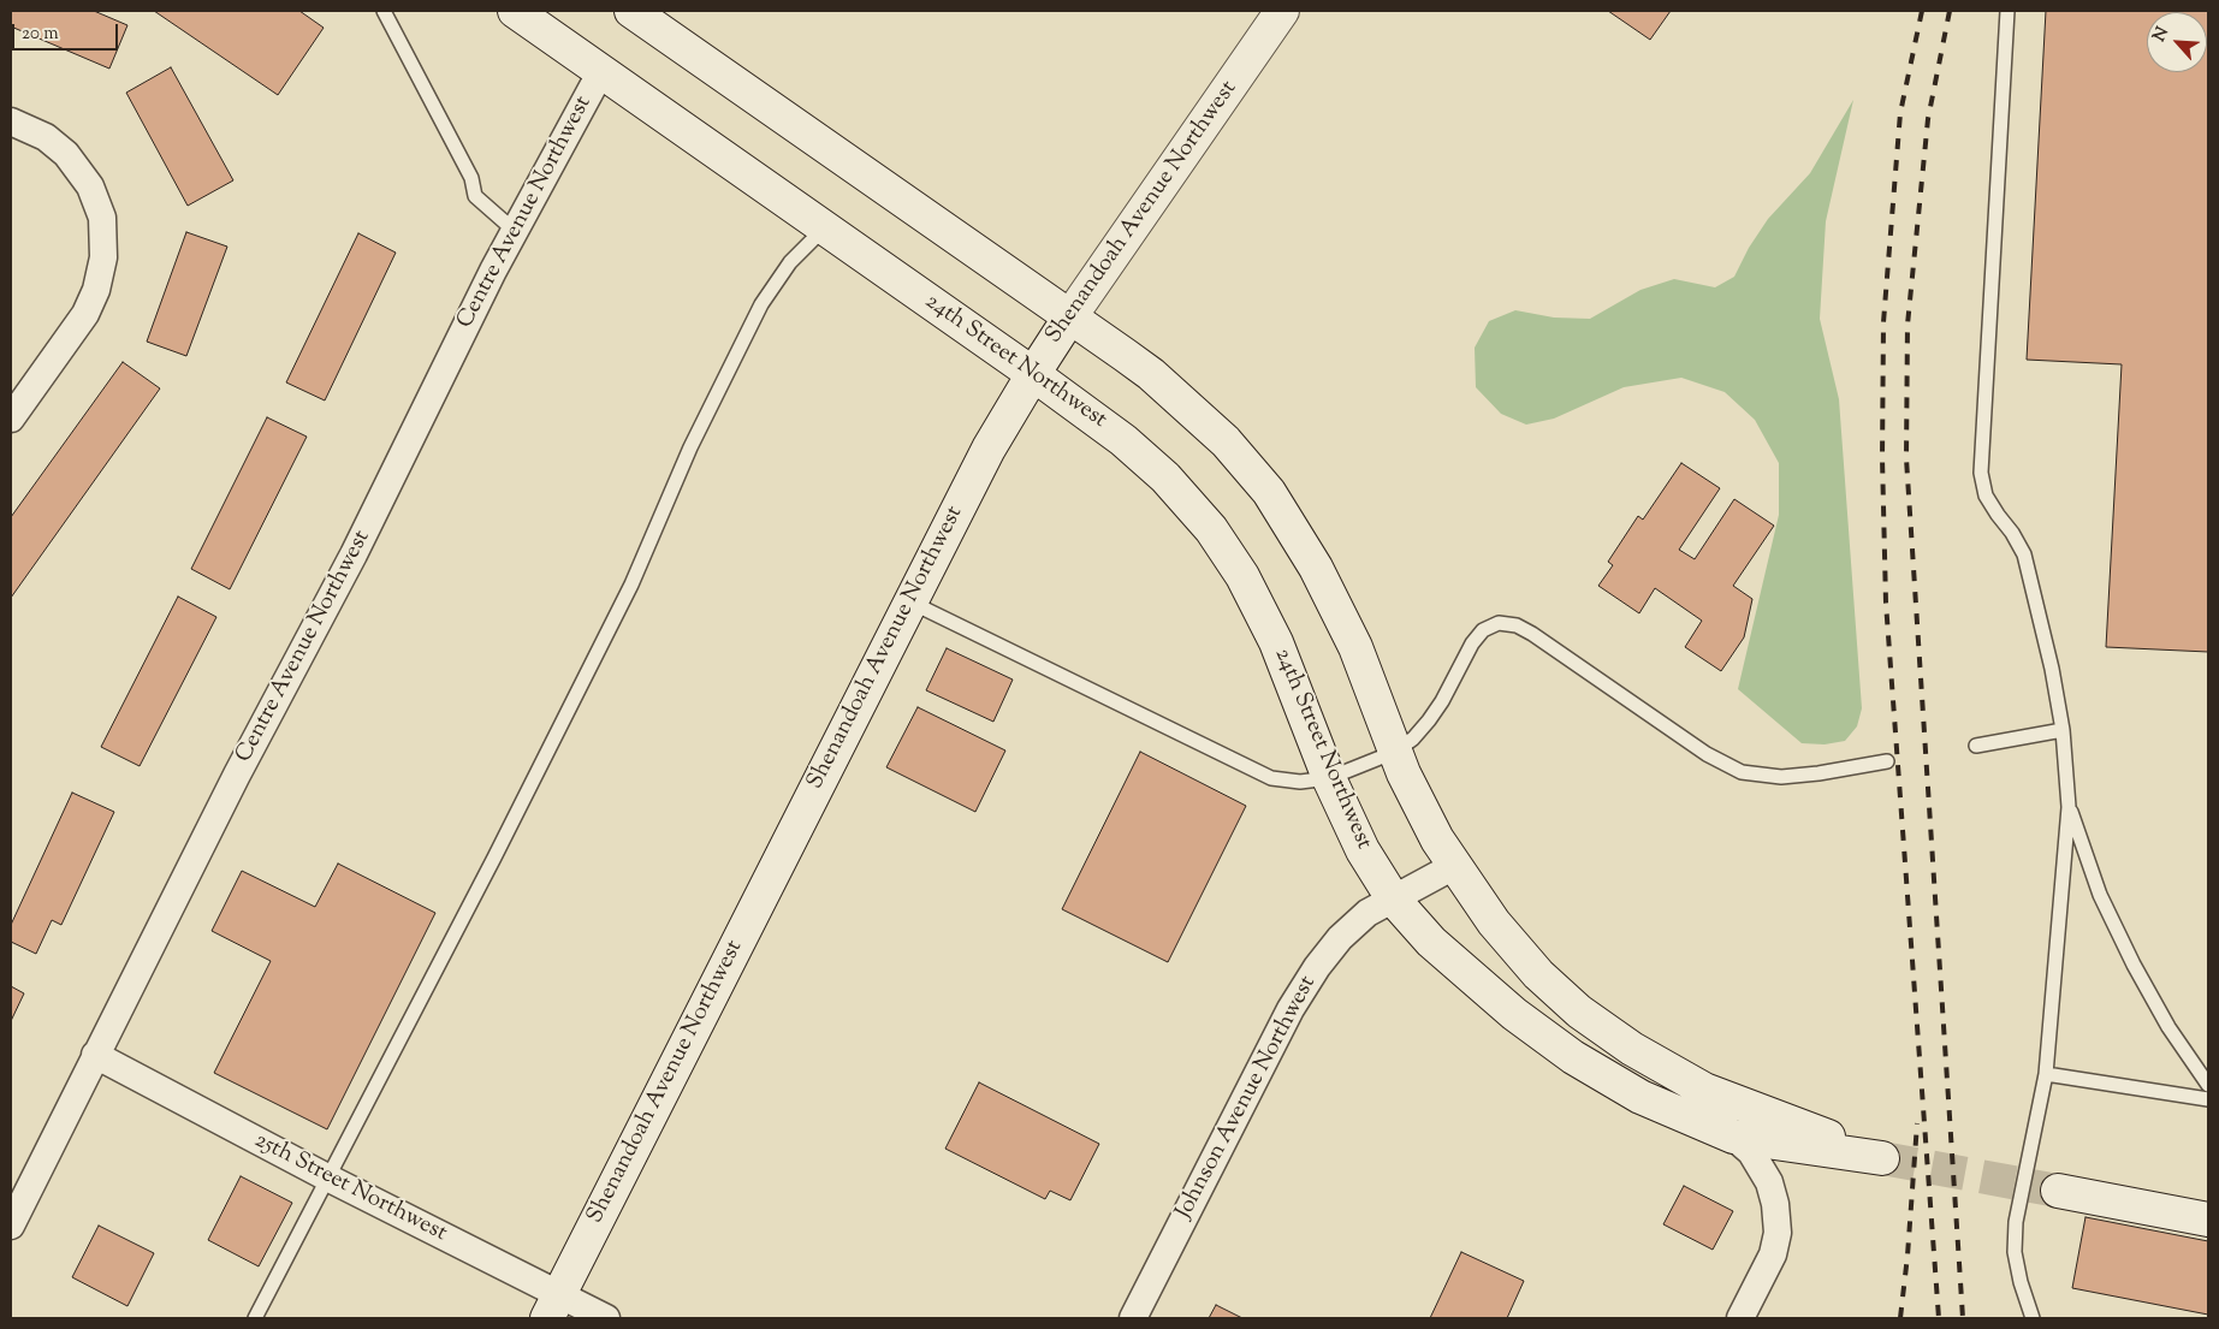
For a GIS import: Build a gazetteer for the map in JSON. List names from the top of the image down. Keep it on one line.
{"streets":{"main road":["Shenandoah Avenue Northwest","24th Street Northwest"],"street":["Centre Avenue Northwest","Johnson Avenue Northwest","25th Street Northwest"]},"crossings":[["Centre Avenue Northwest","24th Street Northwest"],["Centre Avenue Northwest","25th Street Northwest"],["Shenandoah Avenue Northwest","24th Street Northwest"],["Shenandoah Avenue Northwest","25th Street Northwest"],["24th Street Northwest","Johnson Avenue Northwest"]],"scale_bar":"20 m","north":"top left"}
